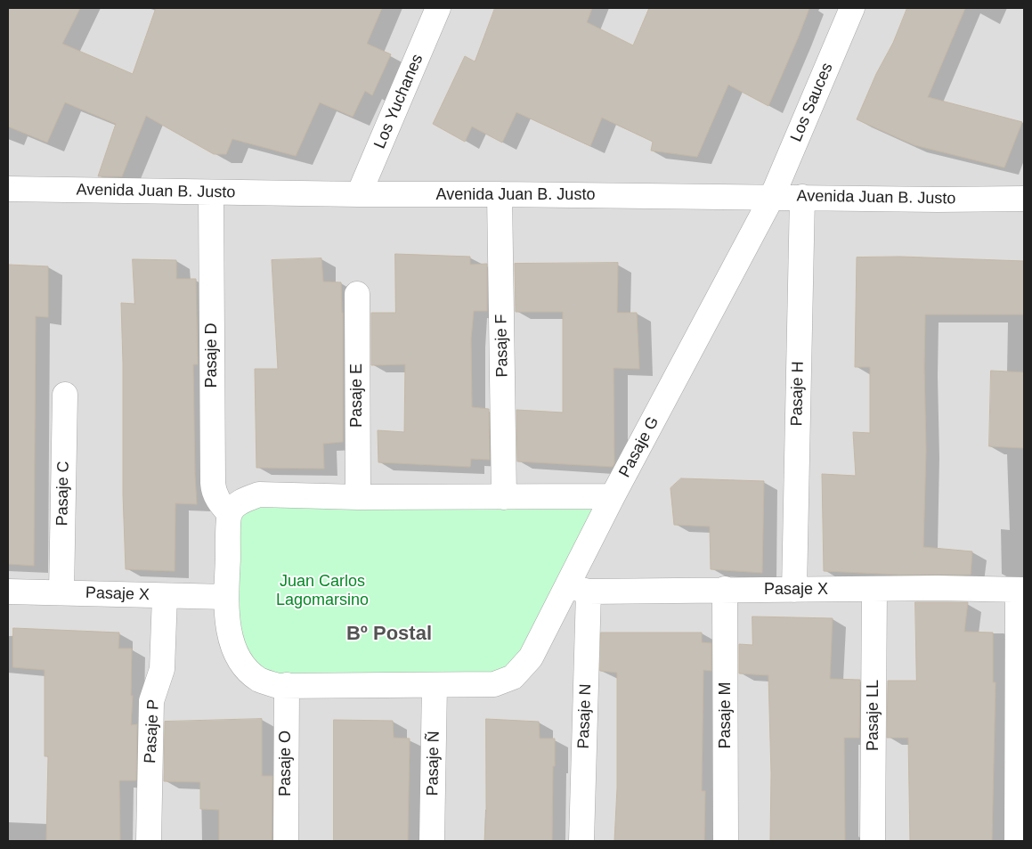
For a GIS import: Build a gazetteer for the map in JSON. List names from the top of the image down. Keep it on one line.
{"streets":{"street":["Los Yuchanes","Los Sauces","Avenida Juan B. Justo","Pasaje F","Pasaje D","Pasaje H","Pasaje E","Pasaje G","Pasaje C","Pasaje X","Pasaje M","Pasaje LL","Pasaje N","Pasaje P","Pasaje O","Pasaje Ñ"]},"crossings":[["Los Yuchanes","Avenida Juan B. Justo"],["Los Sauces","Avenida Juan B. Justo"],["Los Sauces","Pasaje G"],["Avenida Juan B. Justo","Pasaje F"],["Avenida Juan B. Justo","Pasaje D"],["Avenida Juan B. Justo","Pasaje H"],["Avenida Juan B. Justo","Pasaje G"],["Pasaje H","Pasaje X"],["Pasaje G","Pasaje X"],["Pasaje G","Pasaje N"],["Pasaje G","Pasaje Ñ"],["Pasaje C","Pasaje X"],["Pasaje X","Pasaje M"],["Pasaje X","Pasaje LL"],["Pasaje X","Pasaje N"],["Pasaje X","Pasaje P"]],"districts":["Bº Postal"],"parks":["Juan Carlos Lagomarsino"]}
